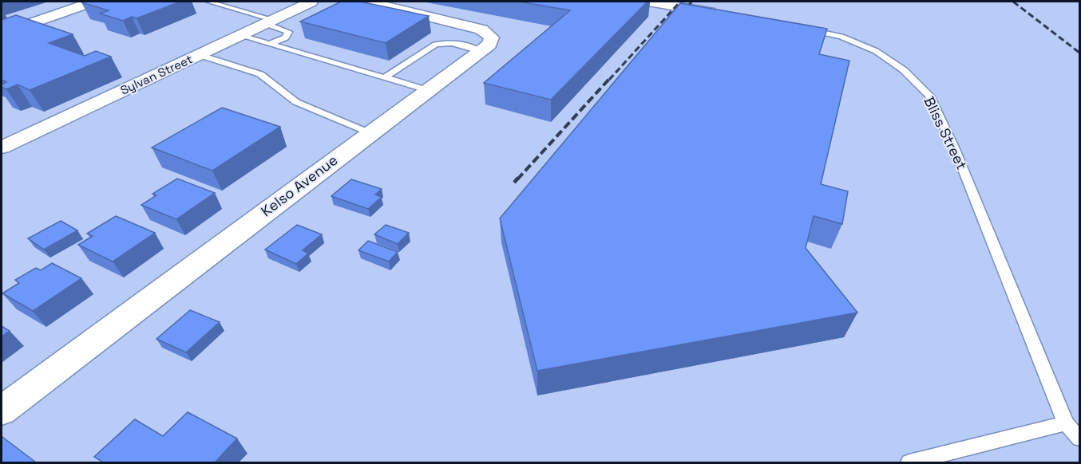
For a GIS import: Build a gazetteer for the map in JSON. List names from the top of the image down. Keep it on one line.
{"streets":{"street":["Sylvan Street","Kelso Avenue"],"lane":["Bliss Street"]}}
